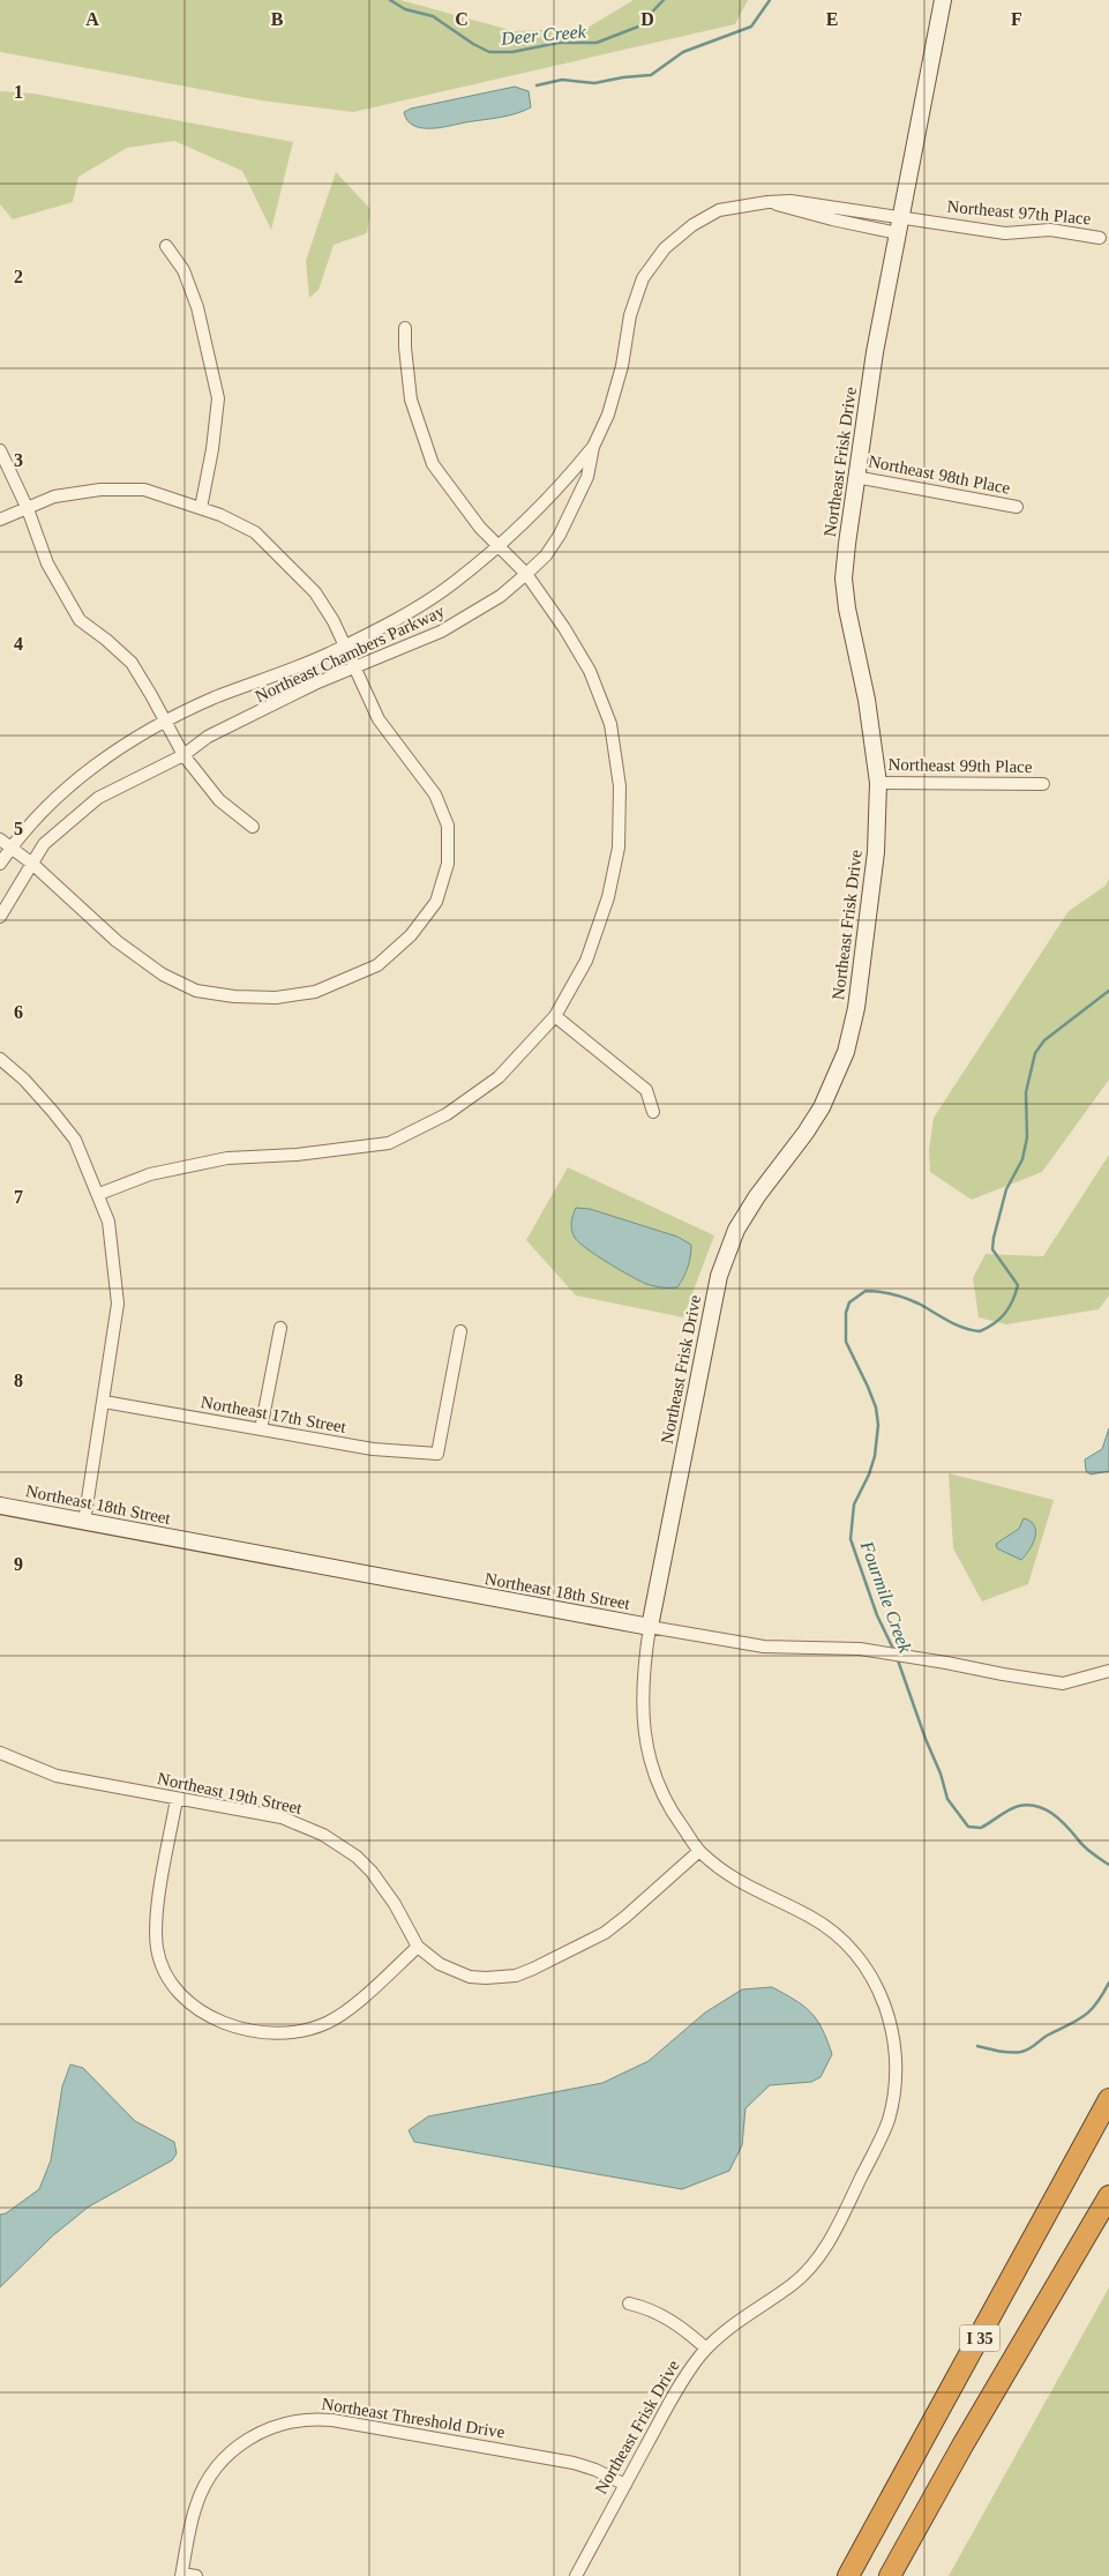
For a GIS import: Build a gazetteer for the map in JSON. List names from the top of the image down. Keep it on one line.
{"streets":{"highway":["I 35"],"street":["Northeast 97th Place","Northeast Frisk Drive","Northeast 98th Place","Northeast Chambers Parkway","Northeast 99th Place","Northeast 17th Street","Northeast 18th Street","Northeast 19th Street","Northeast Threshold Drive"]},"crossings":[["Northeast 97th Place","Northeast Frisk Drive"],["Northeast 97th Place","Northeast Chambers Parkway"],["Northeast Frisk Drive","Northeast 98th Place"],["Northeast Frisk Drive","Northeast Chambers Parkway"],["Northeast Frisk Drive","Northeast 99th Place"],["Northeast Frisk Drive","Northeast 18th Street"],["Northeast Frisk Drive","Northeast 19th Street"],["Northeast Frisk Drive","Northeast Threshold Drive"]],"water":["Deer Creek","Fourmile Creek"],"grid":{"columns":["A","B","C","D","E","F"],"rows":["1","2","3","4","5","6","7","8","9"]}}
